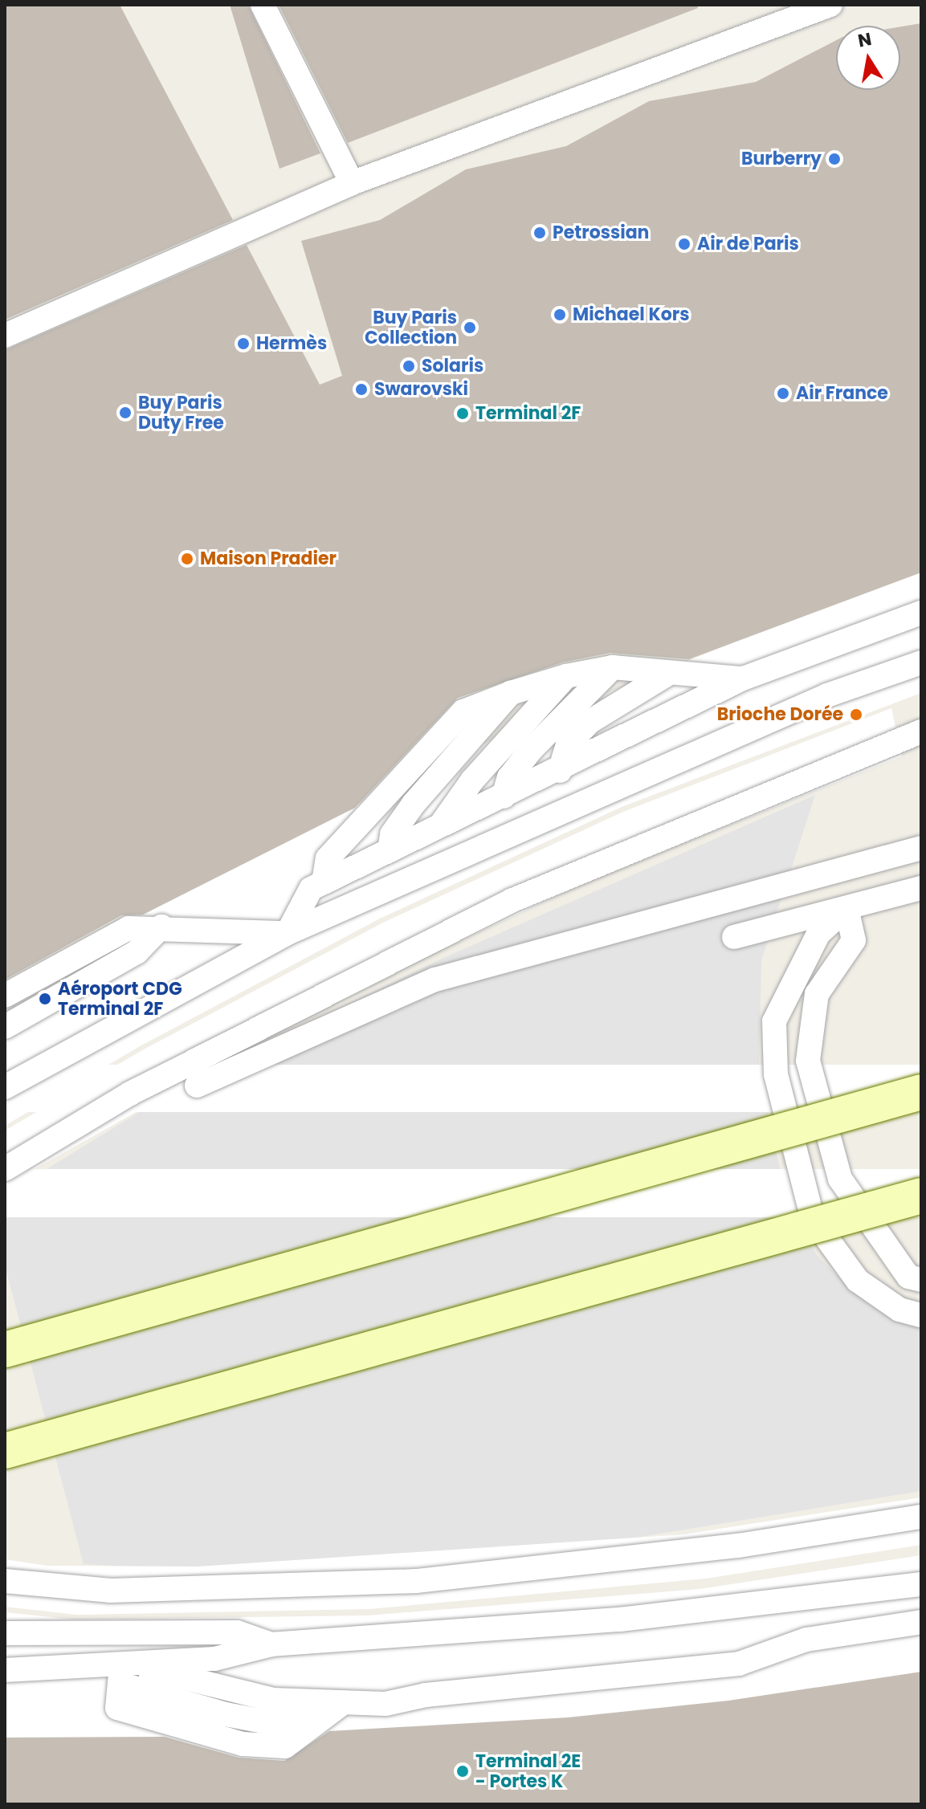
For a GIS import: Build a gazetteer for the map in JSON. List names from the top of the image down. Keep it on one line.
{"places":["Burberry","Petrossian","Air de Paris","Michael Kors","Buy Paris Collection","Hermès","Solaris","Swarovski","Air France","Buy Paris Duty Free","Terminal 2F","Maison Pradier","Brioche Dorée","Aéroport CDG Terminal 2F","Terminal 2E - Portes K"],"north":"top"}
